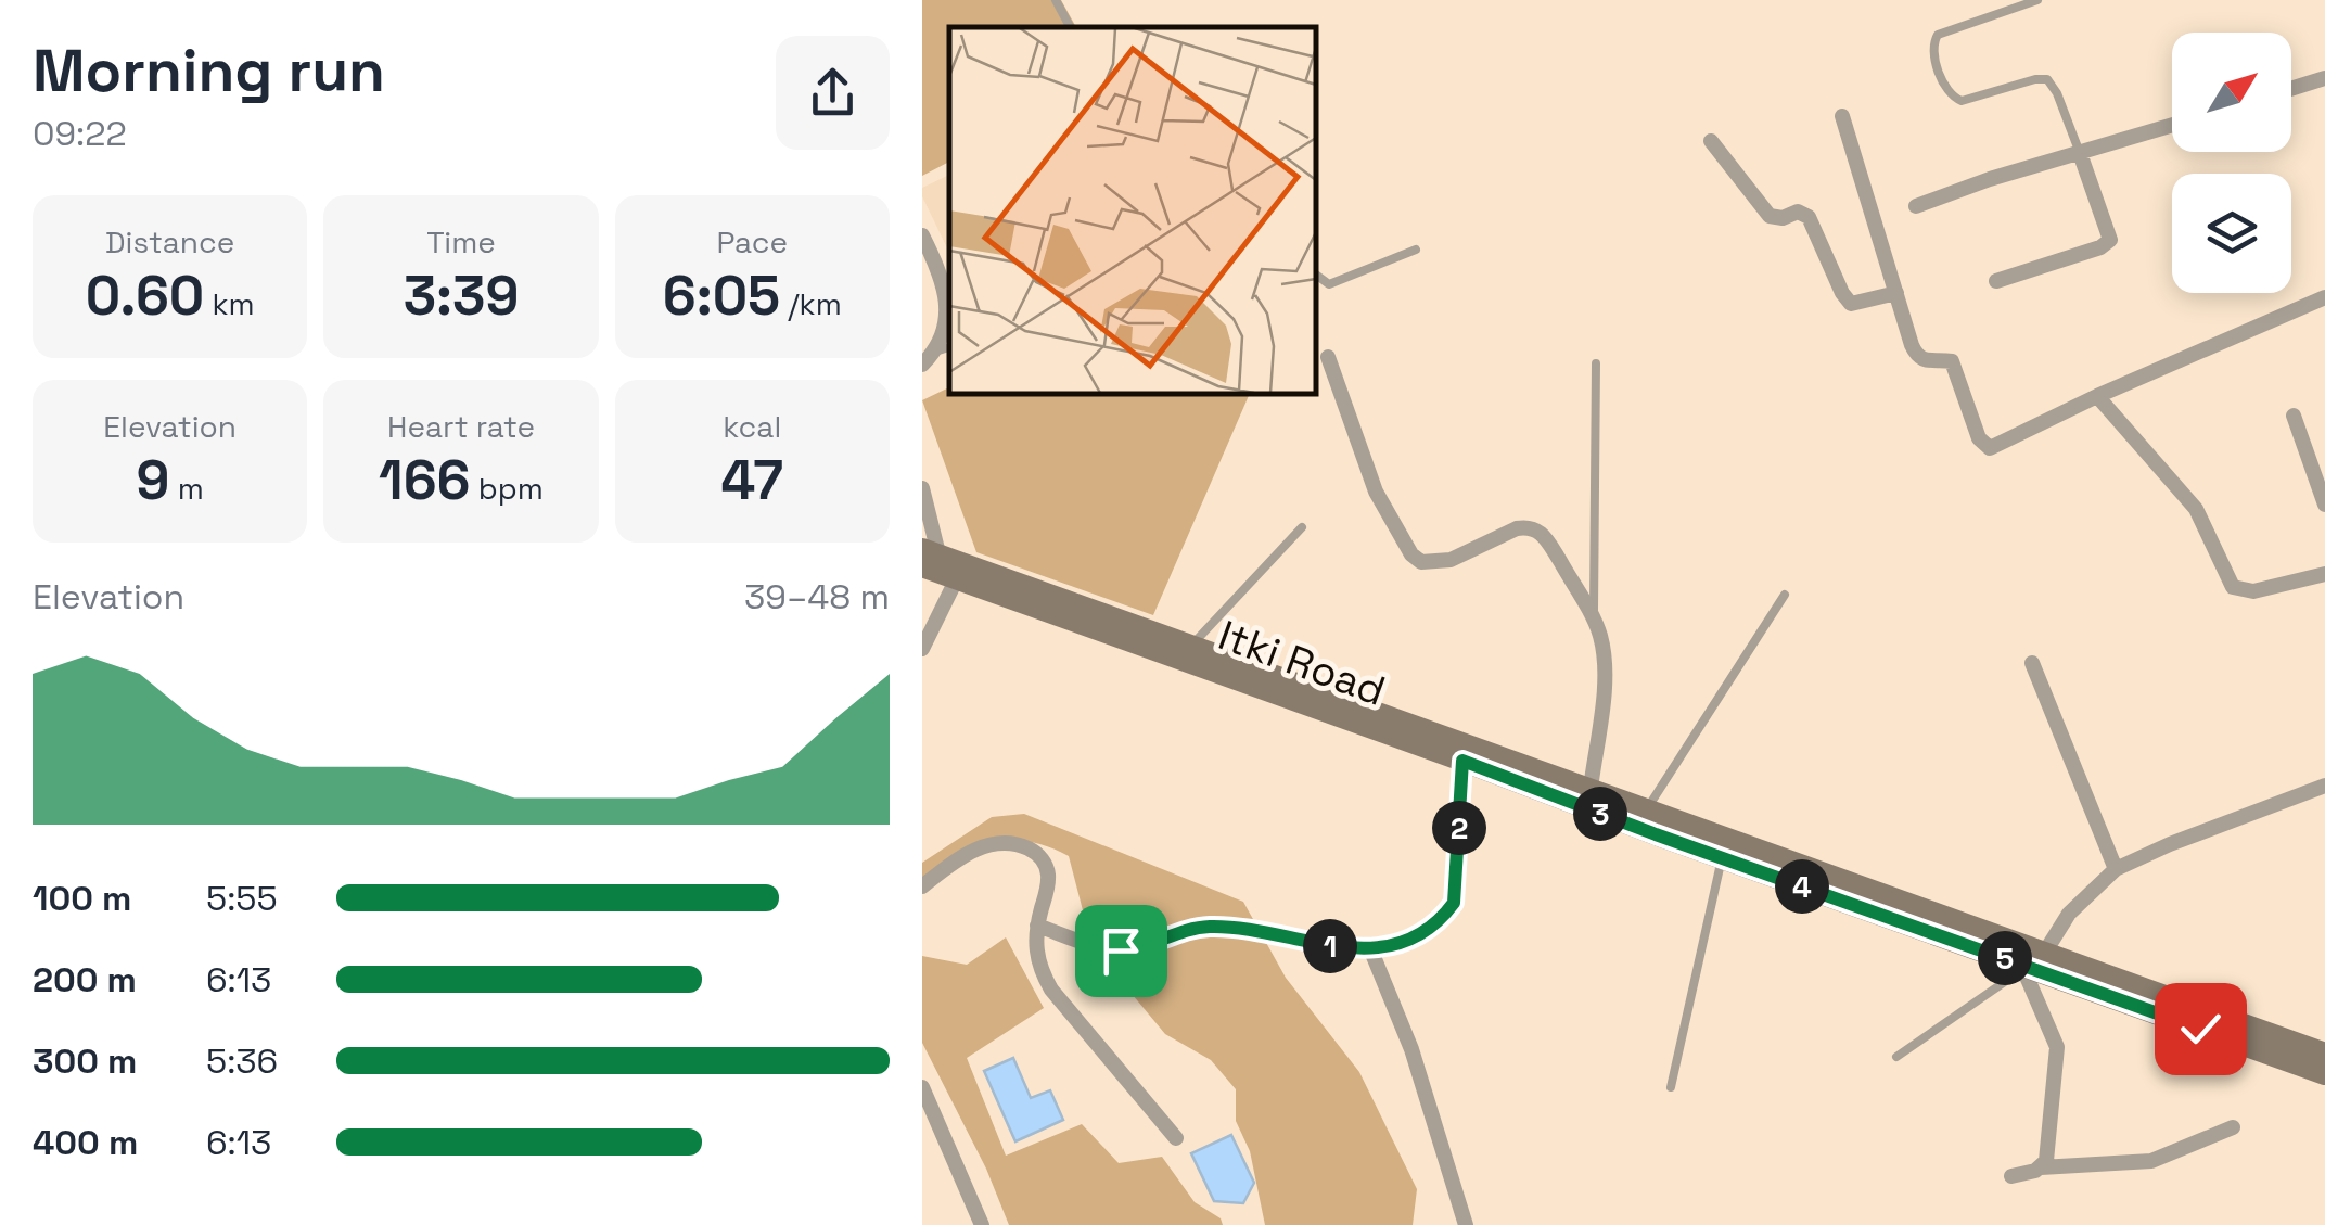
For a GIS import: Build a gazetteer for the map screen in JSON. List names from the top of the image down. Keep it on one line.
{"streets":{"main road":["Itki Road"]},"north":"top right","page":{"heading":["Morning run","09:22"],"stats":[["Distance","0.60 km"],["Time","3:39"],["Pace","6:05 /km"],["Elevation","9 m"],["Heart rate","166 bpm"],["kcal","47"]],"chart":["Elevation","39–48 m"],"pins":["3","2","4","1","5"],"list":[{"name":"100 m","note":"5:55"},{"name":"200 m","note":"6:13"},{"name":"300 m","note":"5:36"},{"name":"400 m","note":"6:13"}]}}
